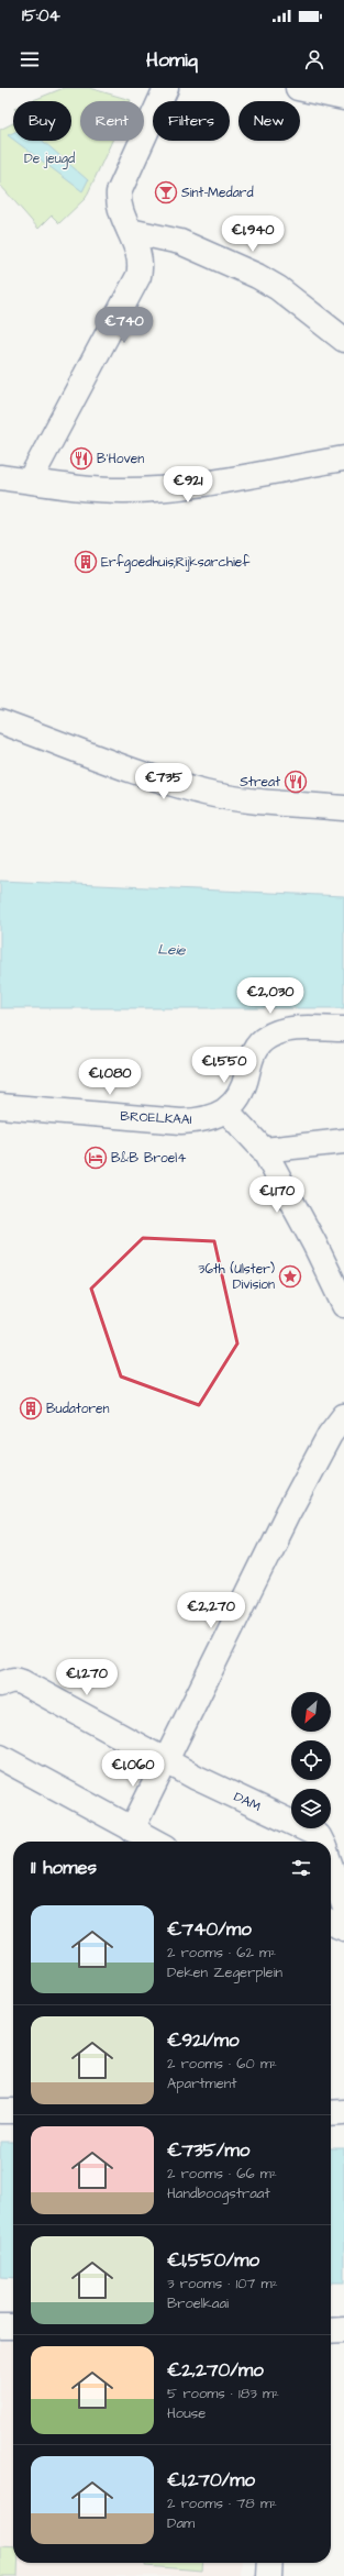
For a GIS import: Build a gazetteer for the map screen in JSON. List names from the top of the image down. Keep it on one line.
{"streets":{"street":["BROELKAAI","DAM"]},"water":["Leie"],"parks":["De jeugd"],"places":{"bar":["Sint-Medard"],"restaurant":["B'Hoven","Streat"],"building":["Erfgoedhuis;Rijksarchief","Budatoren"],"hotel":["B&B Broel4"],"place":["36th (Ulster) Division"]},"north":"bottom left","page":{"status":"15:04","header":"Homiq","chip":["Buy","Rent","Filters","New"],"price":["€1,940","€740","€921","€735","€2,030","€1,550","€1,080","€1,170","€2,270","€1,270","€1,060"],"heading":"11 homes","list":[{"name":"€740/mo","note":"2 rooms · 62 m² · Deken Zegerplein"},{"name":"€921/mo","note":"2 rooms · 60 m² · Apartment"},{"name":"€735/mo","note":"2 rooms · 66 m² · Handboogstraat"},{"name":"€1,550/mo","note":"3 rooms · 107 m² · Broelkaai"},{"name":"€2,270/mo","note":"5 rooms · 183 m² · House"},{"name":"€1,270/mo","note":"2 rooms · 78 m² · Dam"}]}}
